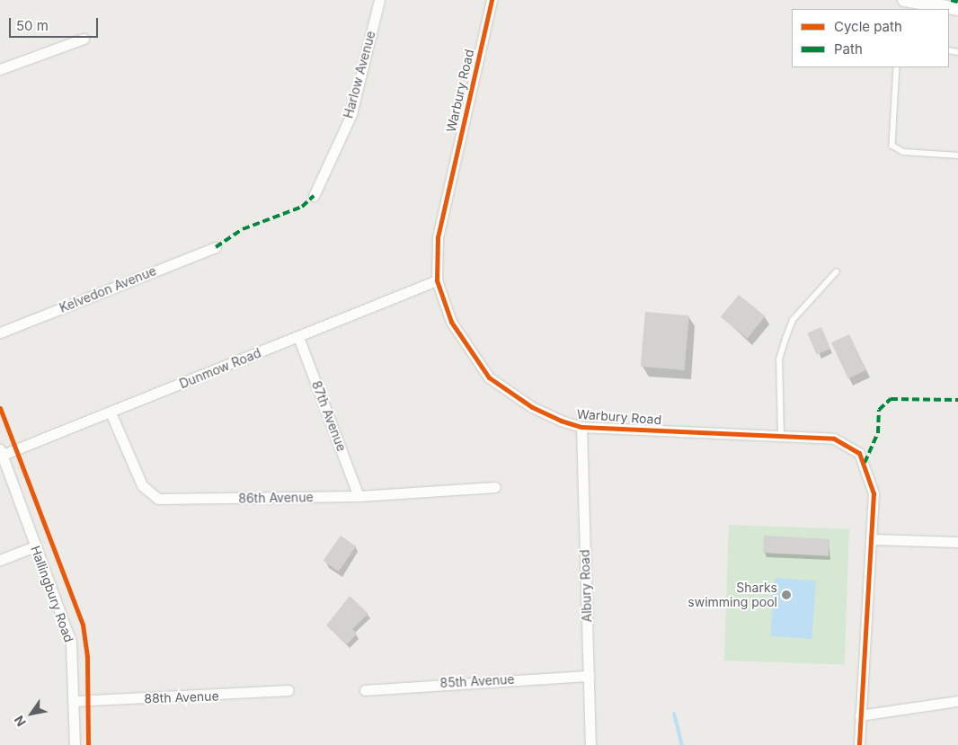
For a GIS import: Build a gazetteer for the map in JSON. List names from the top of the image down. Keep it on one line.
{"streets":{"street":["Harlow Avenue","Warbury Road","Kelvedon Avenue","Dunmow Road","87th Avenue","86th Avenue","Albury Road","Hallingbury Road","85th Avenue","88th Avenue"]},"crossings":[["Warbury Road","Dunmow Road"],["Warbury Road","Albury Road"],["Dunmow Road","87th Avenue"],["Dunmow Road","86th Avenue"],["Dunmow Road","Hallingbury Road"],["87th Avenue","86th Avenue"],["Albury Road","85th Avenue"],["Hallingbury Road","88th Avenue"]],"places":["Sharks swimming pool"],"legend":["Cycle path","Path"],"scale_bar":"50 m","north":"bottom left"}
